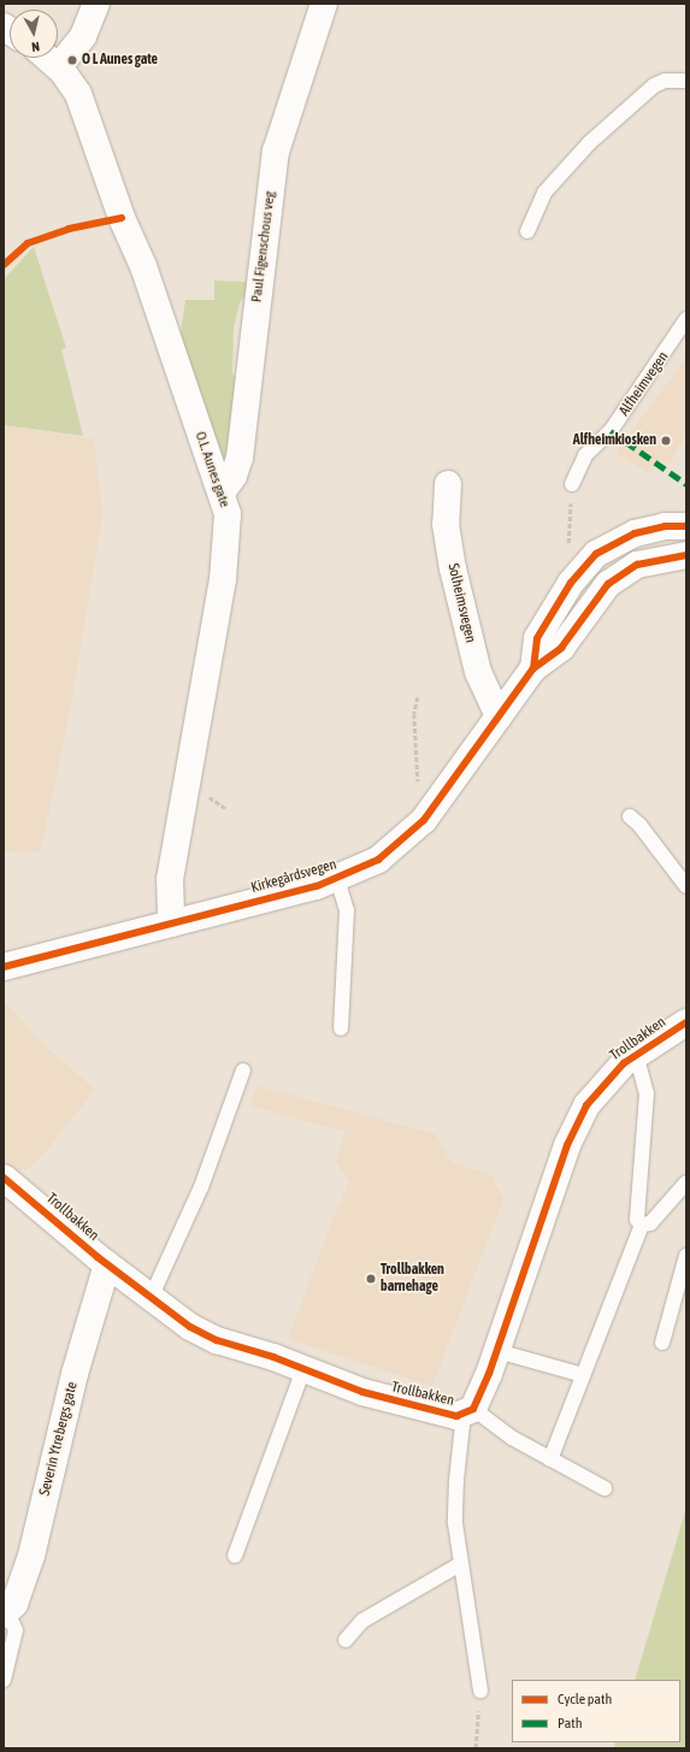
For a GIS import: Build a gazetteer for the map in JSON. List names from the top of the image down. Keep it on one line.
{"streets":{"street":["Paul Figenschous veg","O.L. Aunes gate","Solheimsvegen","Kirkegårdsvegen","Trollbakken","Severin Ytrebergs gate"],"lane":["Alfheimvegen"]},"crossings":[["Paul Figenschous veg","O.L. Aunes gate"],["O.L. Aunes gate","Kirkegårdsvegen"],["Solheimsvegen","Kirkegårdsvegen"],["Trollbakken","Severin Ytrebergs gate"]],"places":["O L Aunes gate","Alfheimkiosken","Trollbakken barnehage"],"legend":["Cycle path","Path"],"north":"bottom"}
